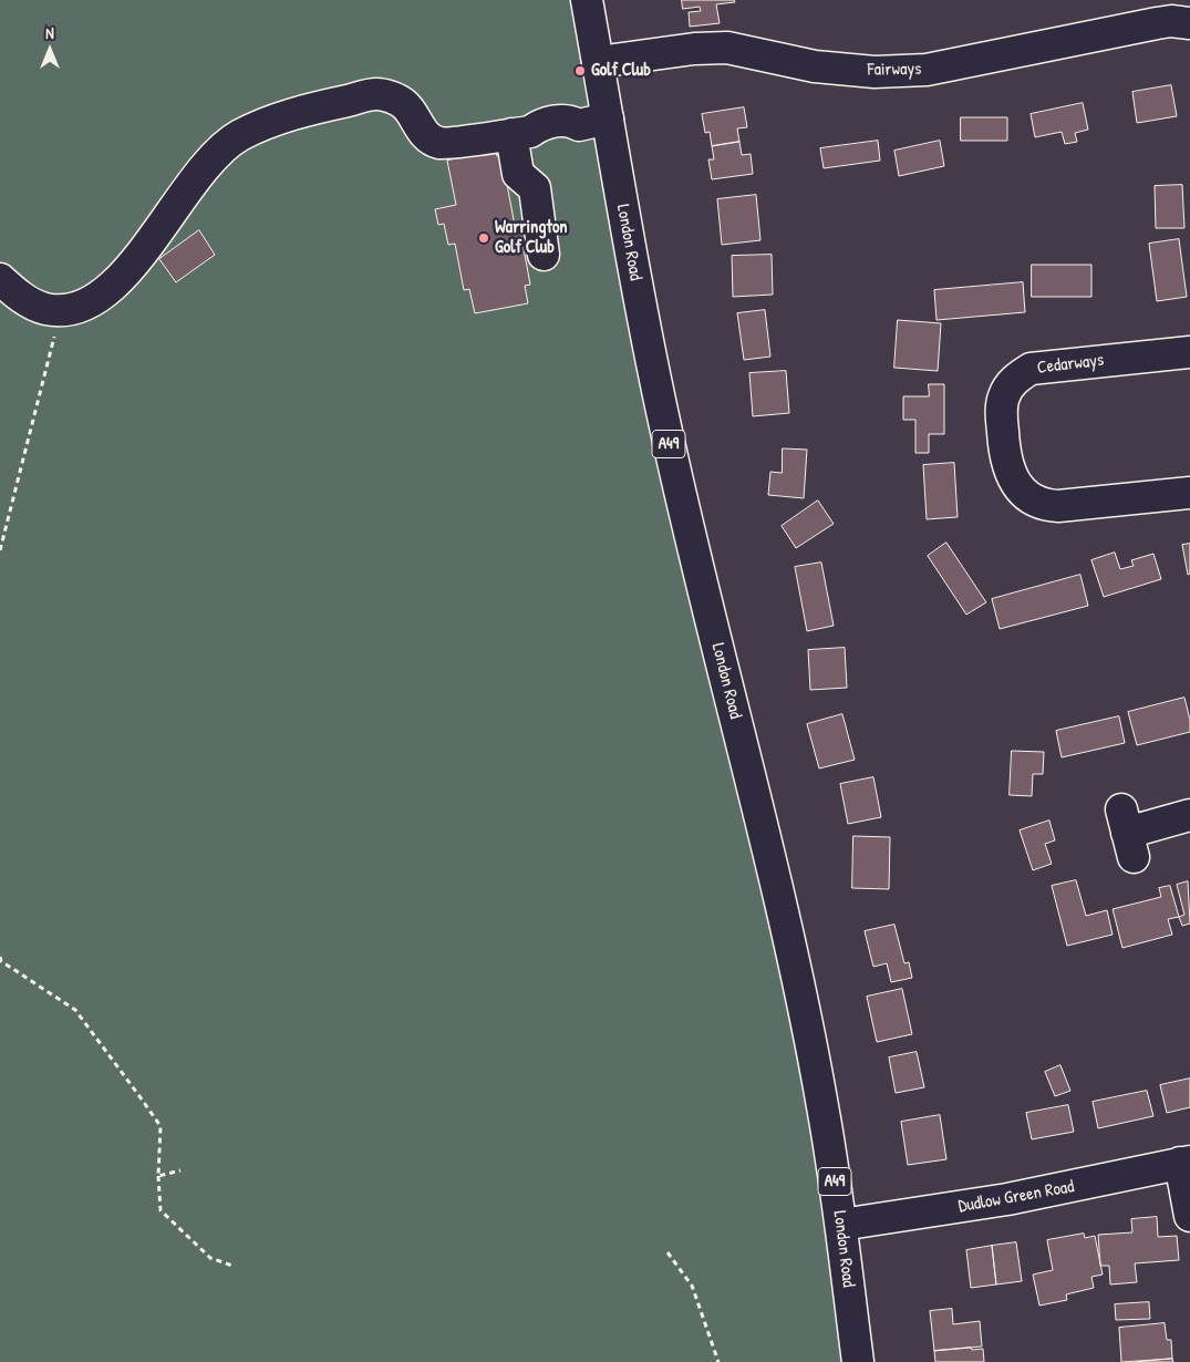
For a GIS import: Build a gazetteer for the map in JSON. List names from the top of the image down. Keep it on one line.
{"streets":{"main road":["Fairways","London Road","Cedarways","A49","Dudlow Green Road"]},"crossings":[["Fairways","London Road"],["London Road","Dudlow Green Road"]],"places":["Golf Club","Warrington Golf Club"],"north":"top"}
